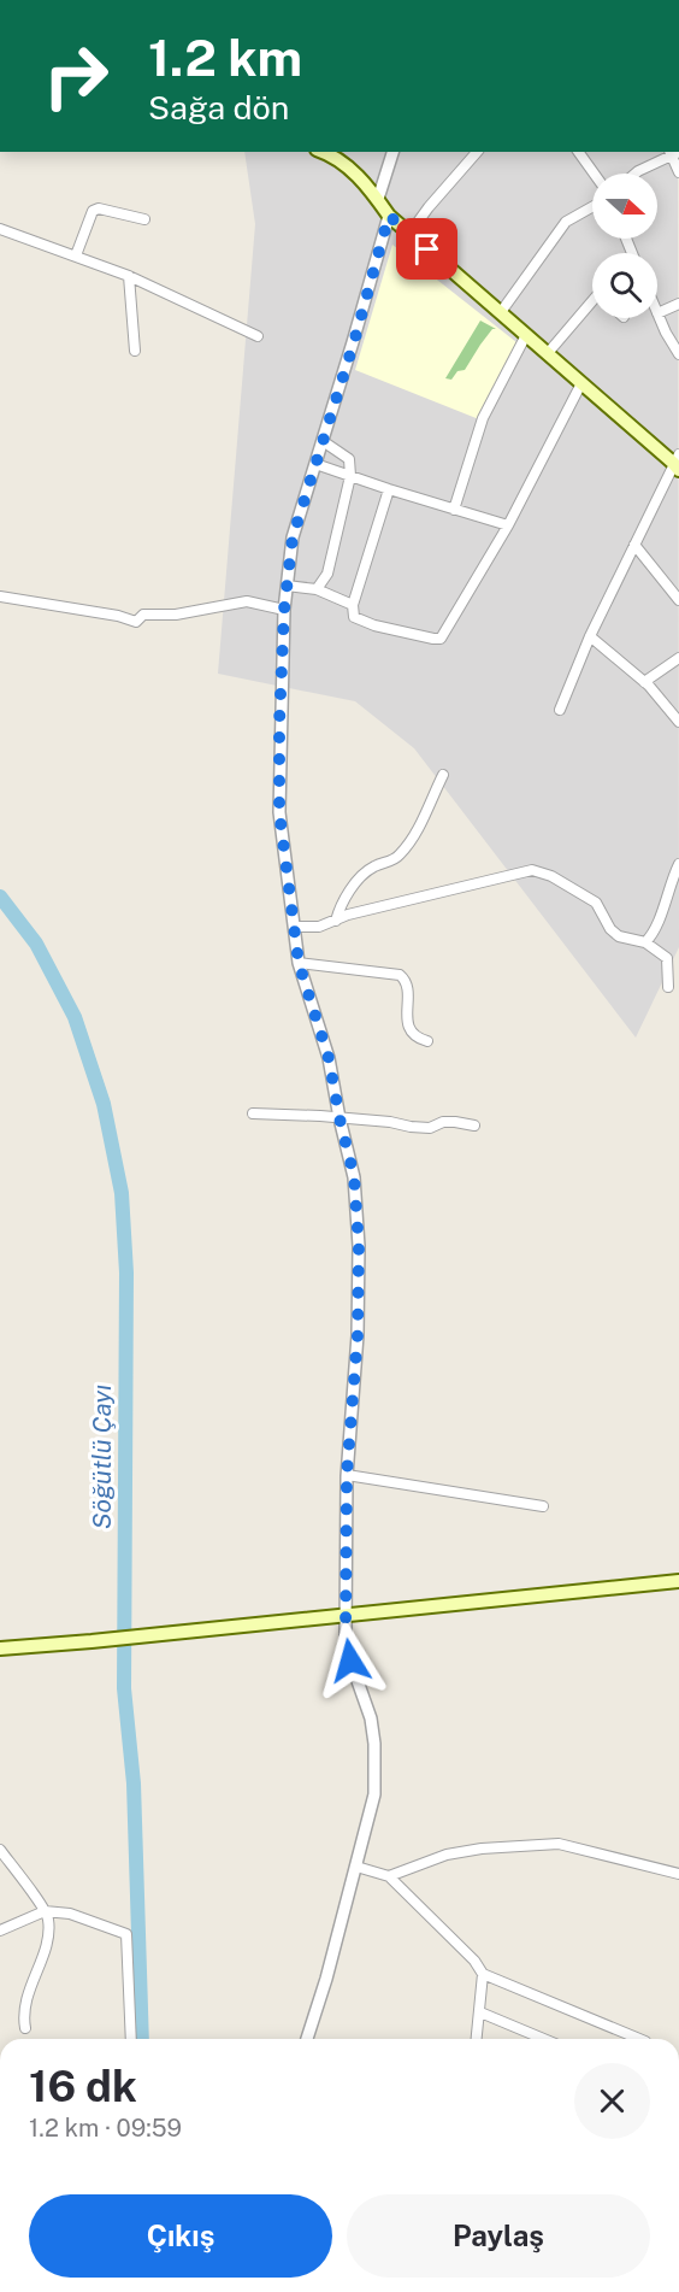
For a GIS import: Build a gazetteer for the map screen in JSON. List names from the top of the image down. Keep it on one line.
{"water":["Söğütlü Çayı"],"north":"right","page":{"turn":["1.2 km","Sağa dön"],"heading":["16 dk","1.2 km · 09:59"],"buttons":["Çıkış","Paylaş"]}}
